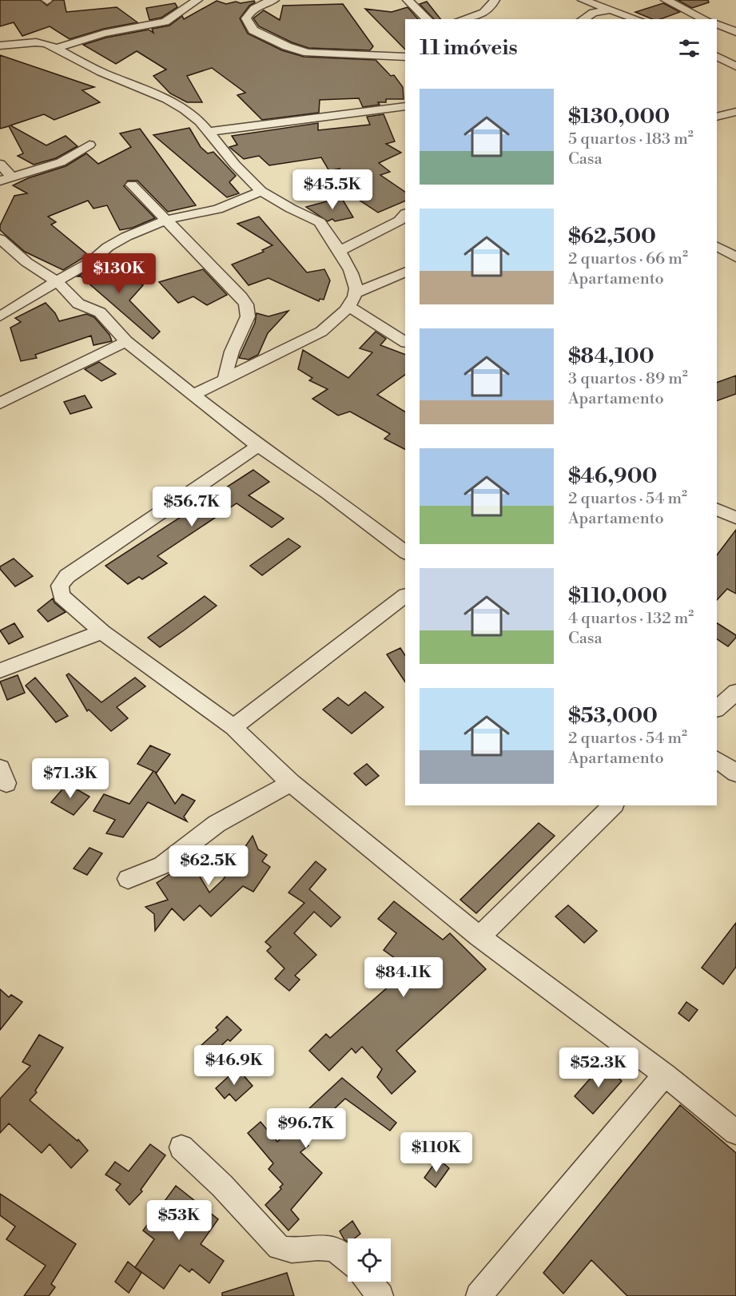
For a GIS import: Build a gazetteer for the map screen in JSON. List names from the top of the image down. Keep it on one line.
{"page":{"heading":"11 imóveis","list":[{"name":"$130,000","note":"5 quartos · 183 m² · Casa"},{"name":"$62,500","note":"2 quartos · 66 m² · Apartamento"},{"name":"$84,100","note":"3 quartos · 89 m² · Apartamento"},{"name":"$46,900","note":"2 quartos · 54 m² · Apartamento"},{"name":"$110,000","note":"4 quartos · 132 m² · Casa"},{"name":"$53,000","note":"2 quartos · 54 m² · Apartamento"}],"price":["$45.5K","$130K","$56.7K","$71.3K","$62.5K","$84.1K","$46.9K","$52.3K","$96.7K","$110K","$53K"]}}
